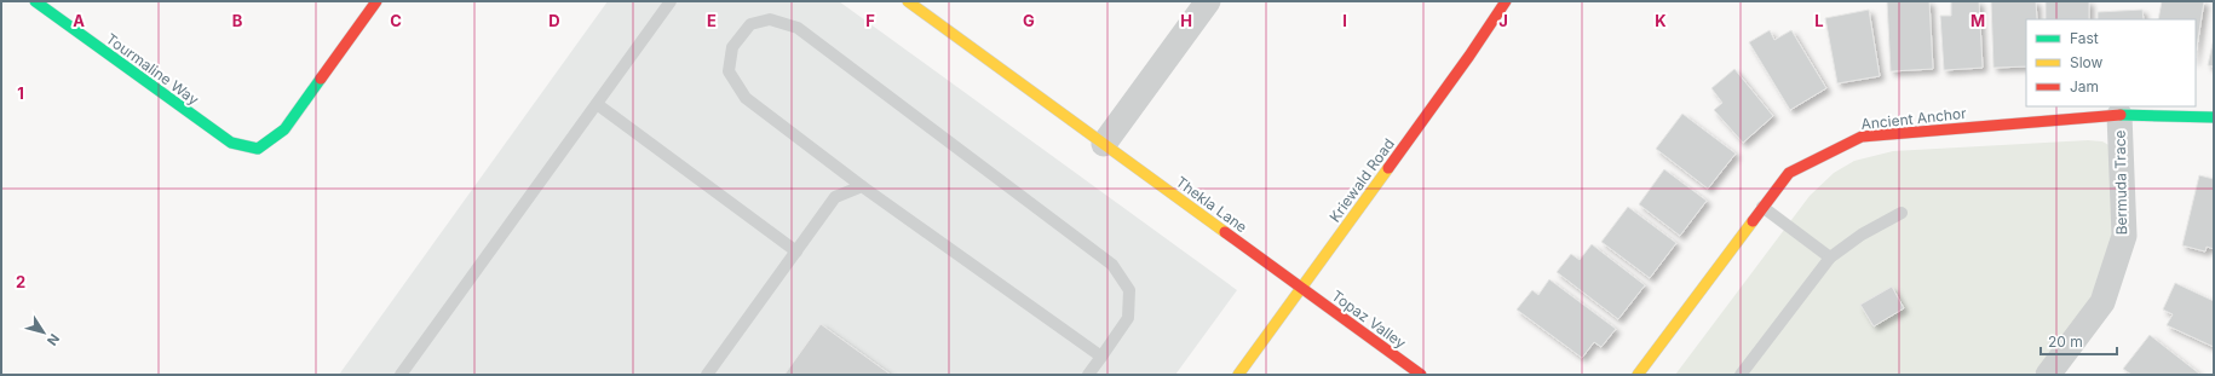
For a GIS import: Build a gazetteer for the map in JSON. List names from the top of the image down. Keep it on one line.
{"streets":{"street":["Tourmaline Way","Ancient Anchor","Kriewald Road","Bermuda Trace","Thekla Lane","Topaz Valley"]},"crossings":[["Ancient Anchor","Bermuda Trace"],["Kriewald Road","Thekla Lane"],["Kriewald Road","Topaz Valley"],["Thekla Lane","Topaz Valley"]],"legend":["Fast","Slow","Jam"],"scale_bar":"20 m","north":"bottom right","grid":{"columns":["A","B","C","D","E","F","G","H","I","J","K","L","M"],"rows":["1","2"]}}
